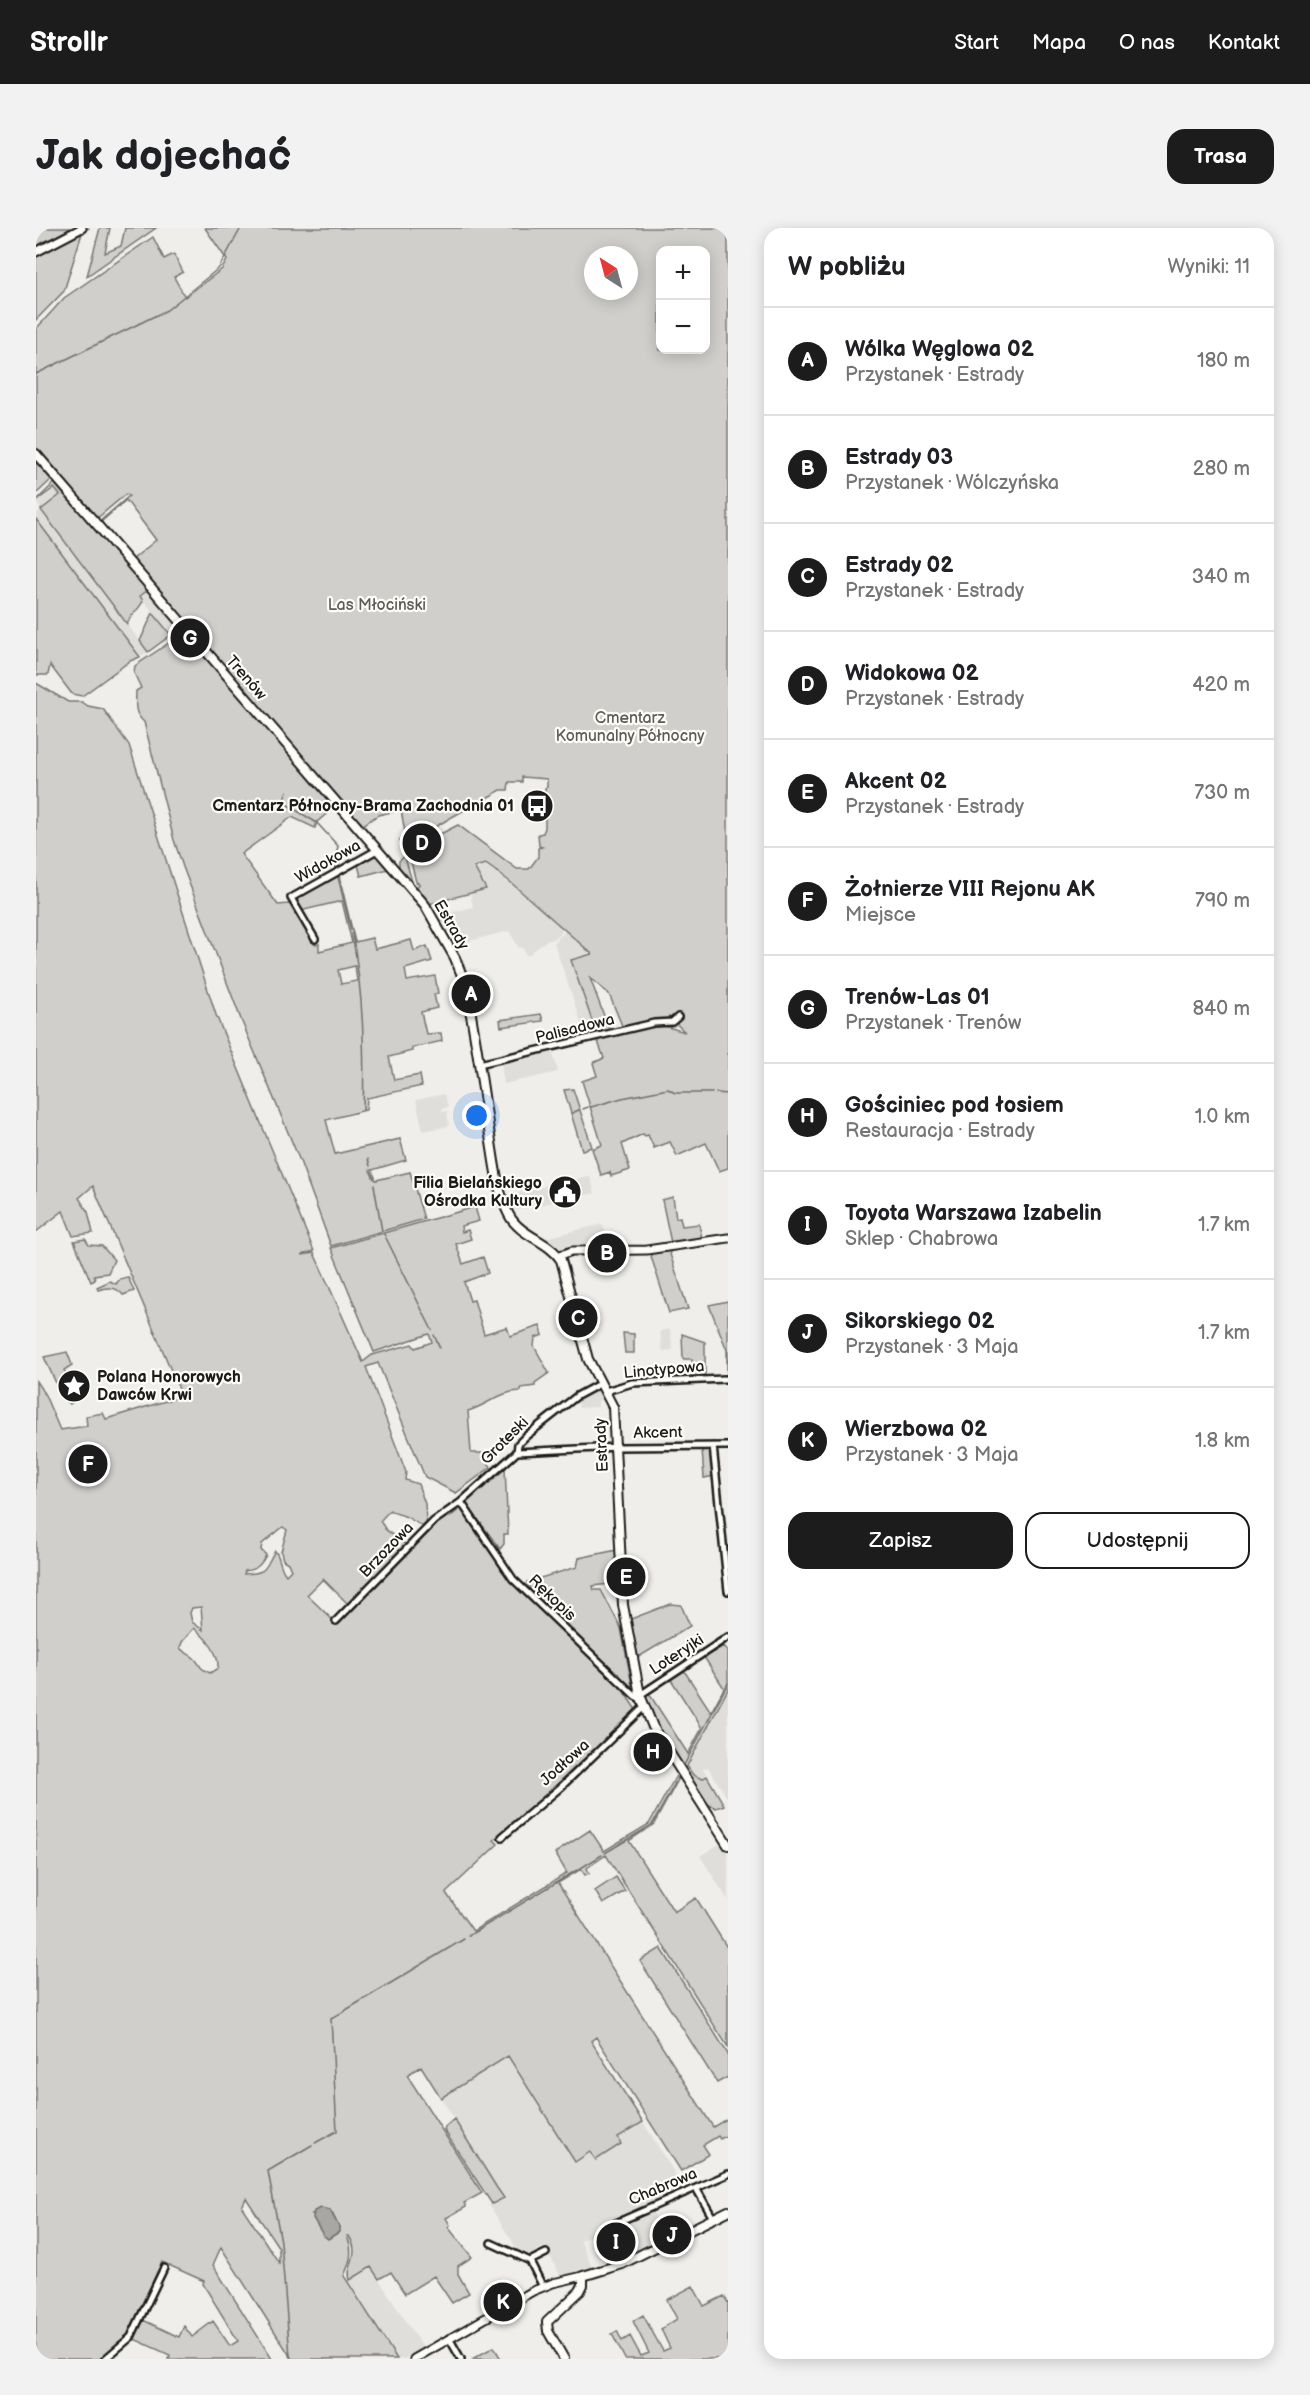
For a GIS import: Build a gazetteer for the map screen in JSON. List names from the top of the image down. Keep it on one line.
{"streets":{"main road":["Trenów","Estrady"],"street":["Widokowa","Palisadowa","Linotypowa","Akcent","Groteski","Brzozowa","Rękopis","Loteryjki","Jodłowa","Chabrowa"]},"crossings":[["Trenów","Widokowa"],["Trenów","Estrady"],["Estrady","Palisadowa"],["Estrady","Linotypowa"],["Estrady","Akcent"],["Estrady","Groteski"],["Estrady","Rękopis"],["Estrady","Loteryjki"],["Estrady","Jodłowa"],["Akcent","Groteski"],["Groteski","Brzozowa"],["Groteski","Rękopis"],["Brzozowa","Rękopis"],["Rękopis","Loteryjki"]],"parks":["Las Młociński","Cmentarz Komunalny Północny"],"places":{"bus stop":["Cmentarz Północny-Brama Zachodnia 01"],"public building":["Filia Bielańskiego Ośrodka Kultury"],"place":["Polana Honorowych Dawców Krwi"]},"north":"top left","page":{"header":"Strollr","nav":["Start","Mapa","O nas","Kontakt"],"buttons":["Trasa",["Zapisz","Udostępnij"]],"title":"Jak dojechać","heading":["W pobliżu","Wyniki: 11"],"map_buttons":["+","−"],"list":[{"mark":"A","name":"Wólka Węglowa 02","note":"Przystanek · Estrady","value":"180 m"},{"mark":"B","name":"Estrady 03","note":"Przystanek · Wólczyńska","value":"280 m"},{"mark":"C","name":"Estrady 02","note":"Przystanek · Estrady","value":"340 m"},{"mark":"D","name":"Widokowa 02","note":"Przystanek · Estrady","value":"420 m"},{"mark":"E","name":"Akcent 02","note":"Przystanek · Estrady","value":"730 m"},{"mark":"F","name":"Żołnierze VIII Rejonu AK","note":"Miejsce","value":"790 m"},{"mark":"G","name":"Trenów-Las 01","note":"Przystanek · Trenów","value":"840 m"},{"mark":"H","name":"Gościniec pod łosiem","note":"Restauracja · Estrady","value":"1.0 km"},{"mark":"I","name":"Toyota Warszawa Izabelin","note":"Sklep · Chabrowa","value":"1.7 km"},{"mark":"J","name":"Sikorskiego 02","note":"Przystanek · 3 Maja","value":"1.7 km"},{"mark":"K","name":"Wierzbowa 02","note":"Przystanek · 3 Maja","value":"1.8 km"}],"pins":["G","D","A","B","C","F","E","H","J","I","K"]}}
